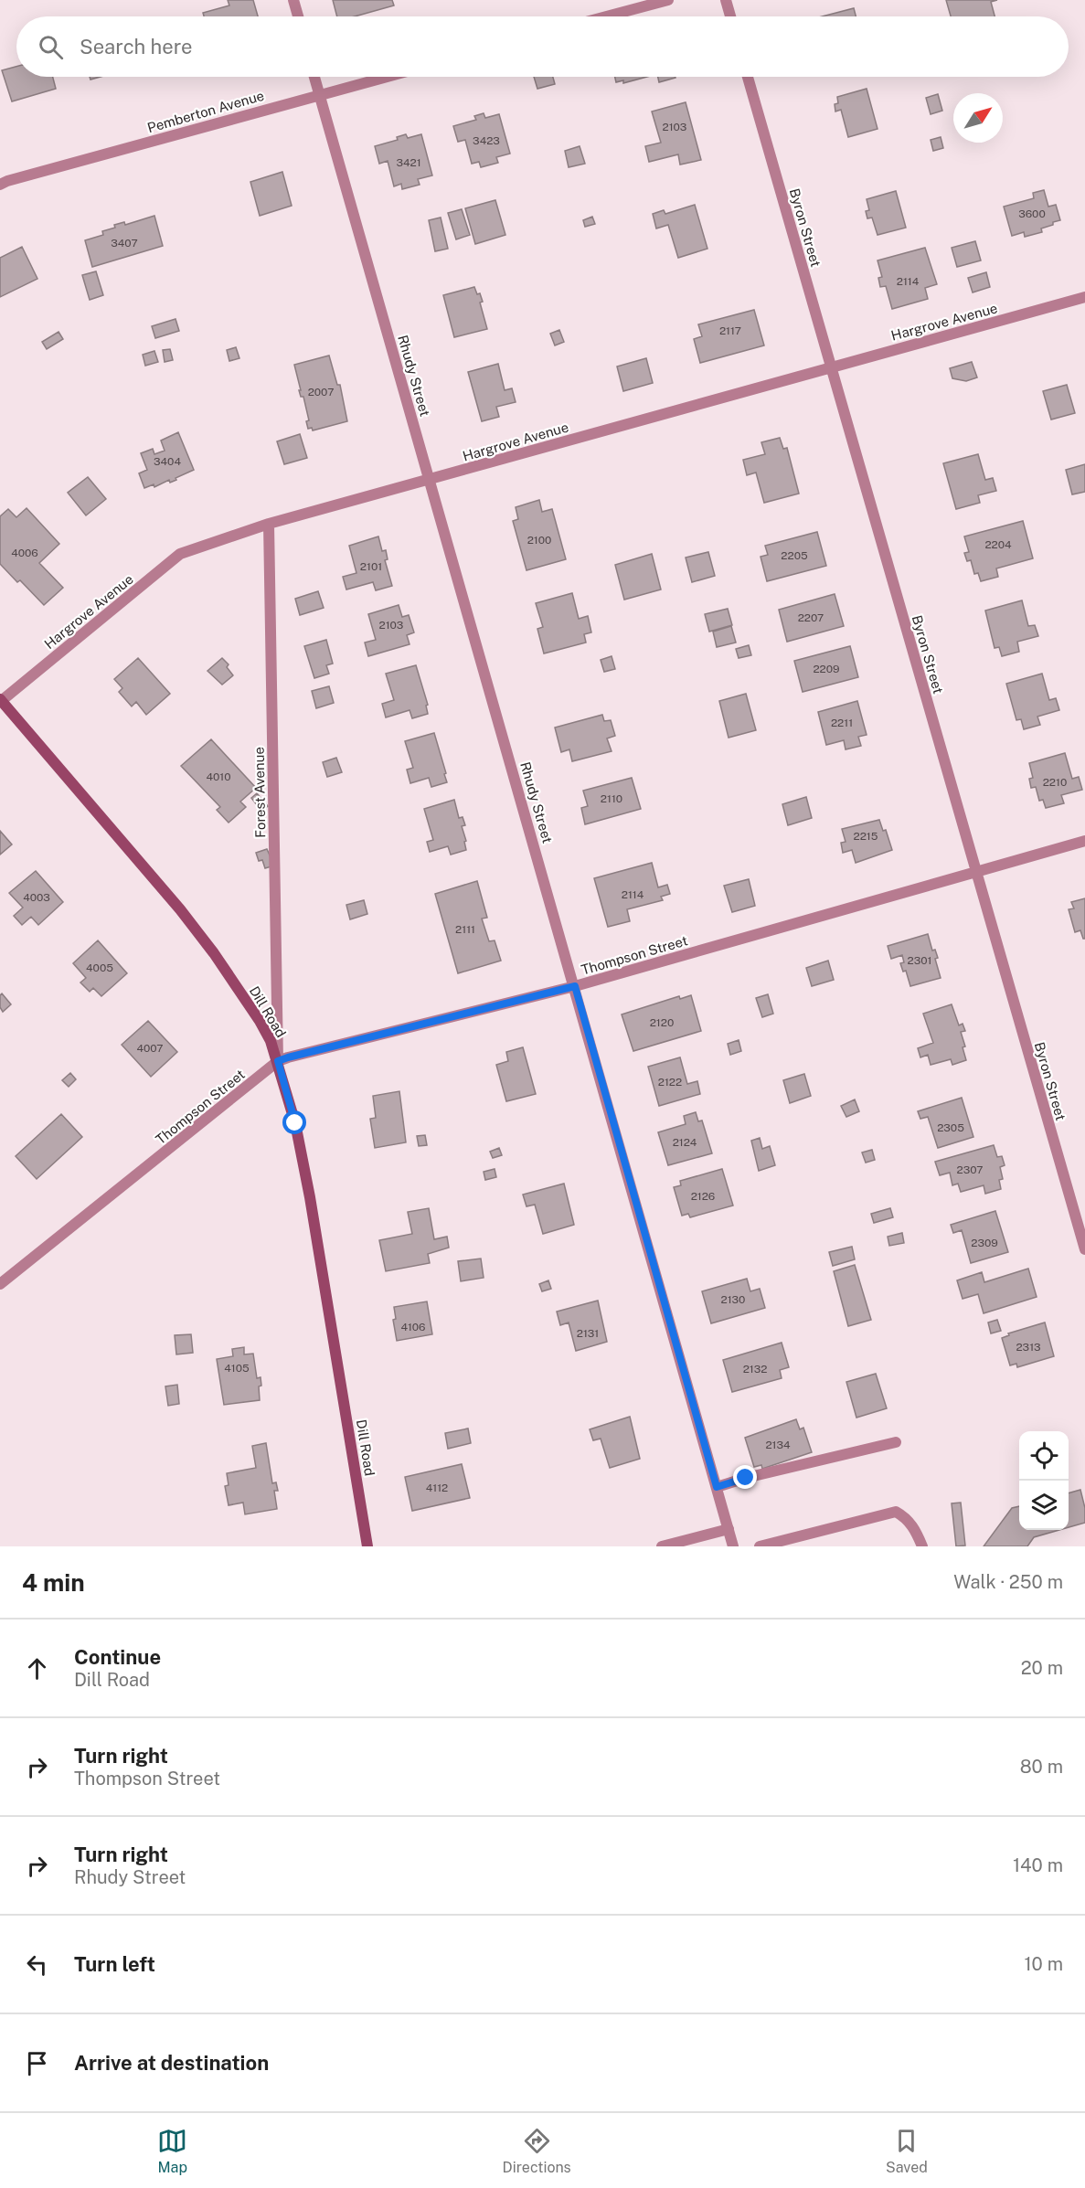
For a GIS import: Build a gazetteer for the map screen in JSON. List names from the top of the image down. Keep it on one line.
{"streets":{"street":["Pemberton Avenue","Byron Street","Hargrove Avenue","Rhudy Street","Forest Avenue","Thompson Street","Dill Road"]},"crossings":[["Pemberton Avenue","Rhudy Street"],["Byron Street","Hargrove Avenue"],["Byron Street","Thompson Street"],["Hargrove Avenue","Rhudy Street"],["Hargrove Avenue","Forest Avenue"],["Hargrove Avenue","Dill Road"],["Rhudy Street","Thompson Street"],["Forest Avenue","Thompson Street"],["Forest Avenue","Dill Road"],["Thompson Street","Dill Road"]],"house_numbers":["2103","3423","3421","3600","3407","2114","2117","2007","3404","2100","2204","4006","2205","2101","2207","2103","2209","2211","4010","2210","2110","2215","2114","4003","2111","2301","4005","2120","4007","2122","2305","2124","2307","2126","2309","2130","4106","2131","2313","4105","2132","2134","4112"],"north":"top right","page":{"search":"Search here","heading":["4 min","Walk · 250 m"],"list":[["Continue","Dill Road","20 m"],["Turn right","Thompson Street","80 m"],["Turn right","Rhudy Street","140 m"],["Turn left","10 m"],"Arrive at destination"],"nav":["Map","Directions","Saved"]}}
